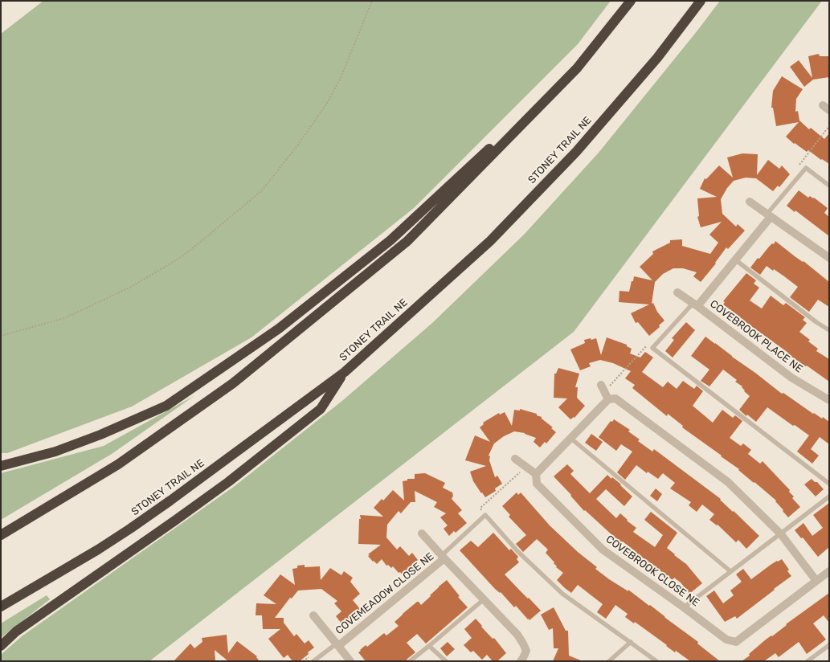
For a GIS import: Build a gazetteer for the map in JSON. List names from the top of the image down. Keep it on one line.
{"streets":{"highway":["STONEY TRAIL NE"],"street":["COVEBROOK PLACE NE","COVEBROOK CLOSE NE","COVEMEADOW CLOSE NE"]}}
